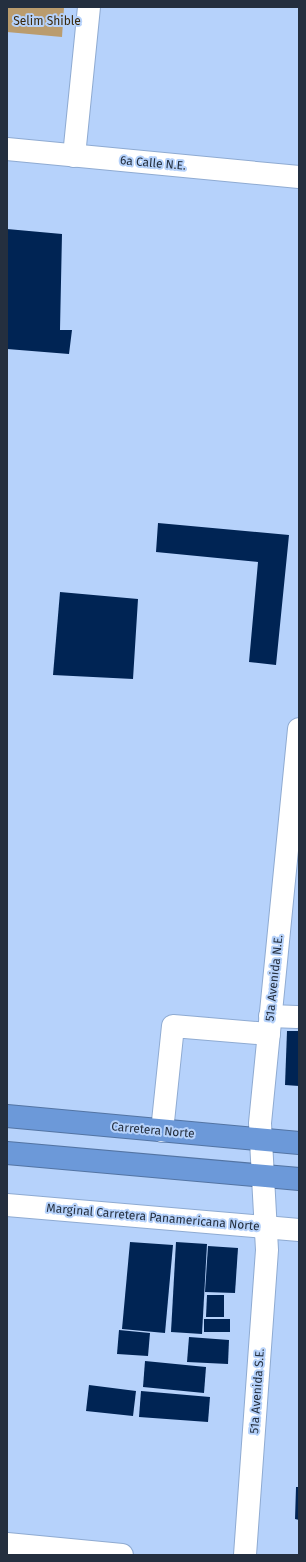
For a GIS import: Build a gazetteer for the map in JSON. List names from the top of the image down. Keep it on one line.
{"streets":{"highway":["Carretera Norte"],"street":["6a Calle N.E.","51a Avenida N.E.","Marginal Carretera Panamericana Norte","51a Avenida S.E."]},"crossings":[["51a Avenida N.E.","Carretera Norte"],["51a Avenida N.E.","Marginal Carretera Panamericana Norte"],["51a Avenida N.E.","51a Avenida S.E."],["Marginal Carretera Panamericana Norte","51a Avenida S.E."]],"parks":["Selim Shible"]}
